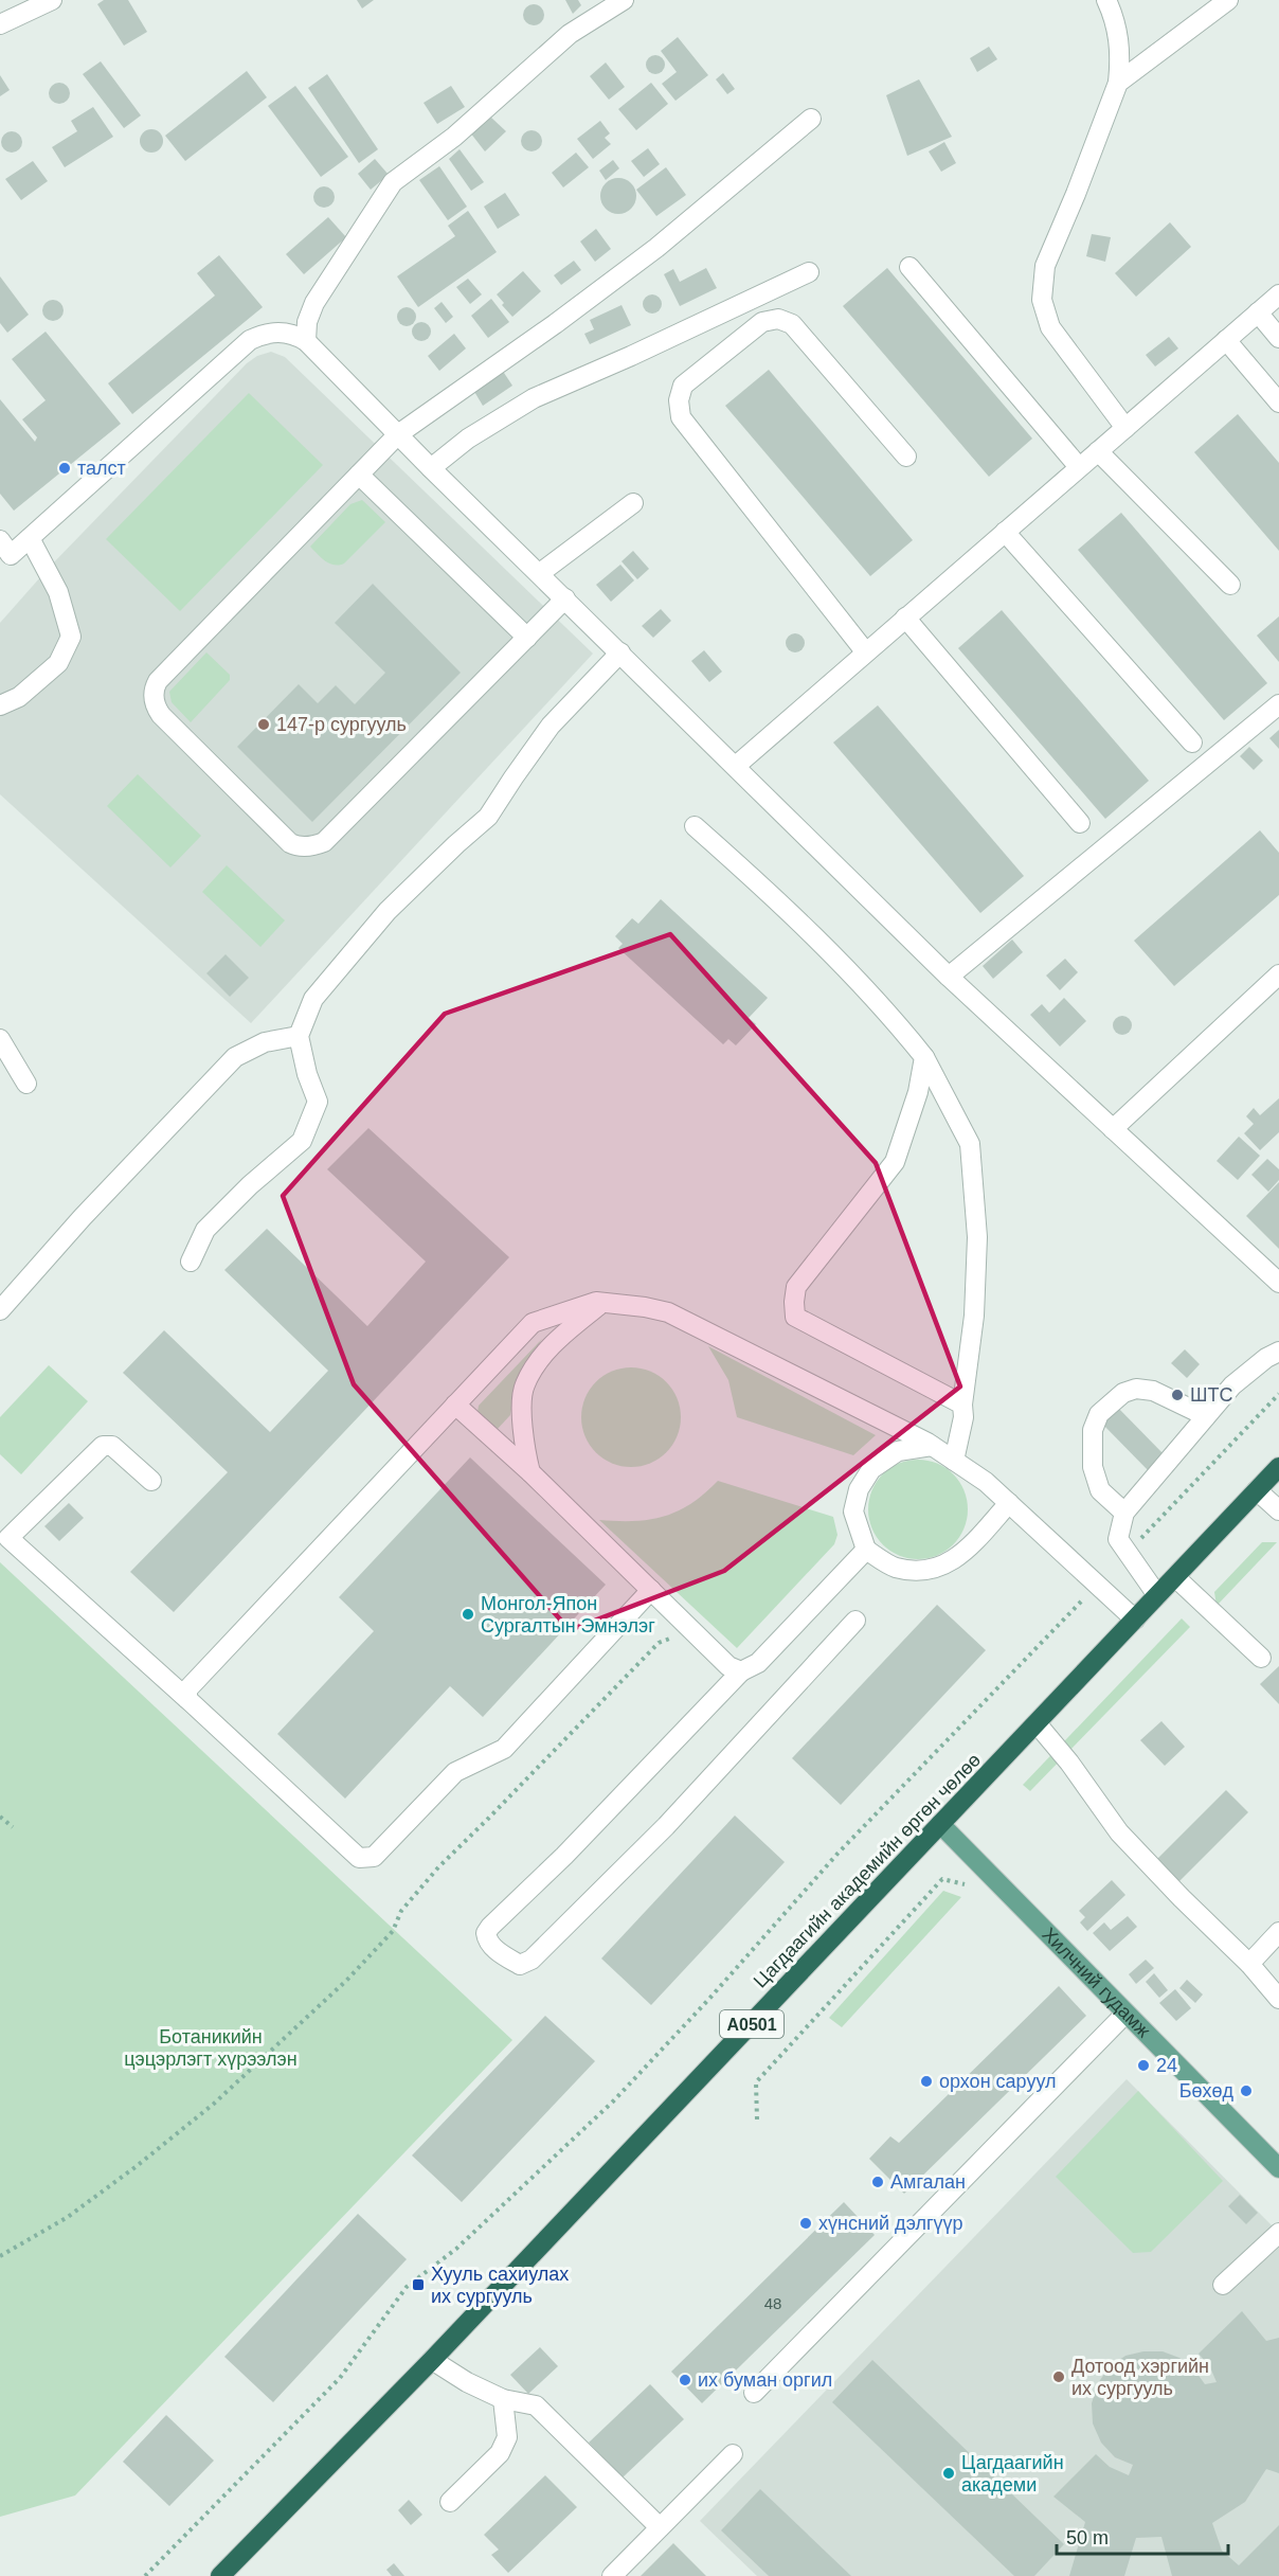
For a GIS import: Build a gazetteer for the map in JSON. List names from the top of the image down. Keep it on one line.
{"streets":{"highway":["Цагдаагийн академийн өргөн чөлөө","A0501"],"main road":["Хилчний гудамж"]},"crossings":[["Цагдаагийн академийн өргөн чөлөө","Хилчний гудамж"]],"parks":["Ботаникийн цэцэрлэгт хүрээлэн"],"places":{"other":["талст","147-р сургууль","ШТС","Монгол-Япон Сургалтын Эмнэлэг","24","орхон саруул","Бөхөд","Амгалан","хүнсний дэлгүүр","Дотоод хэргийн их сургууль","их буман оргил","Цагдаагийн академи"],"transit":["Хууль сахиулах их сургууль"]},"house_numbers":["48"],"scale_bar":"50 m"}
